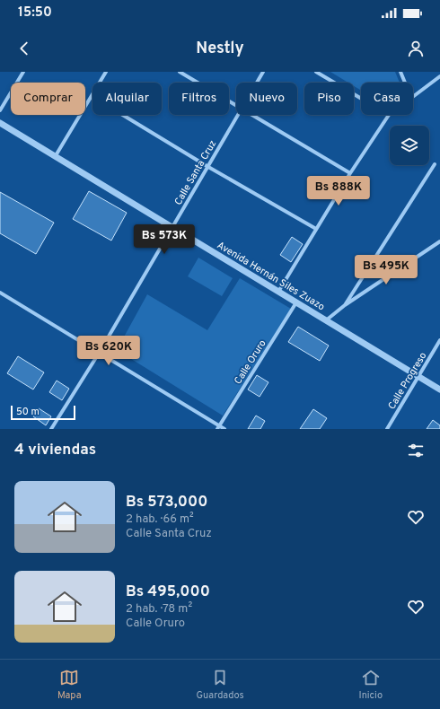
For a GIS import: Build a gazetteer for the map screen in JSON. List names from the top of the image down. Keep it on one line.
{"streets":{"street":["Calle Santa Cruz","Avenida Hernán Siles Zuazo","Calle Oruro","Calle Progreso"]},"crossings":[["Calle Santa Cruz","Avenida Hernán Siles Zuazo"],["Avenida Hernán Siles Zuazo","Calle Oruro"],["Avenida Hernán Siles Zuazo","Calle Progreso"]],"scale_bar":"50 m","page":{"status":"15:50","header":"Nestly","chip":["Comprar","Alquilar","Filtros","Nuevo","Piso","Casa"],"price":["Bs 888K","Bs 573K","Bs 495K","Bs 620K"],"scale":"50 m","heading":"4 viviendas","list":[{"name":"Bs 573,000","note":"2 hab. · 66 m² · Calle Santa Cruz"},{"name":"Bs 495,000","note":"2 hab. · 78 m² · Calle Oruro"}],"tabs":["Mapa","Guardados","Inicio"]}}
